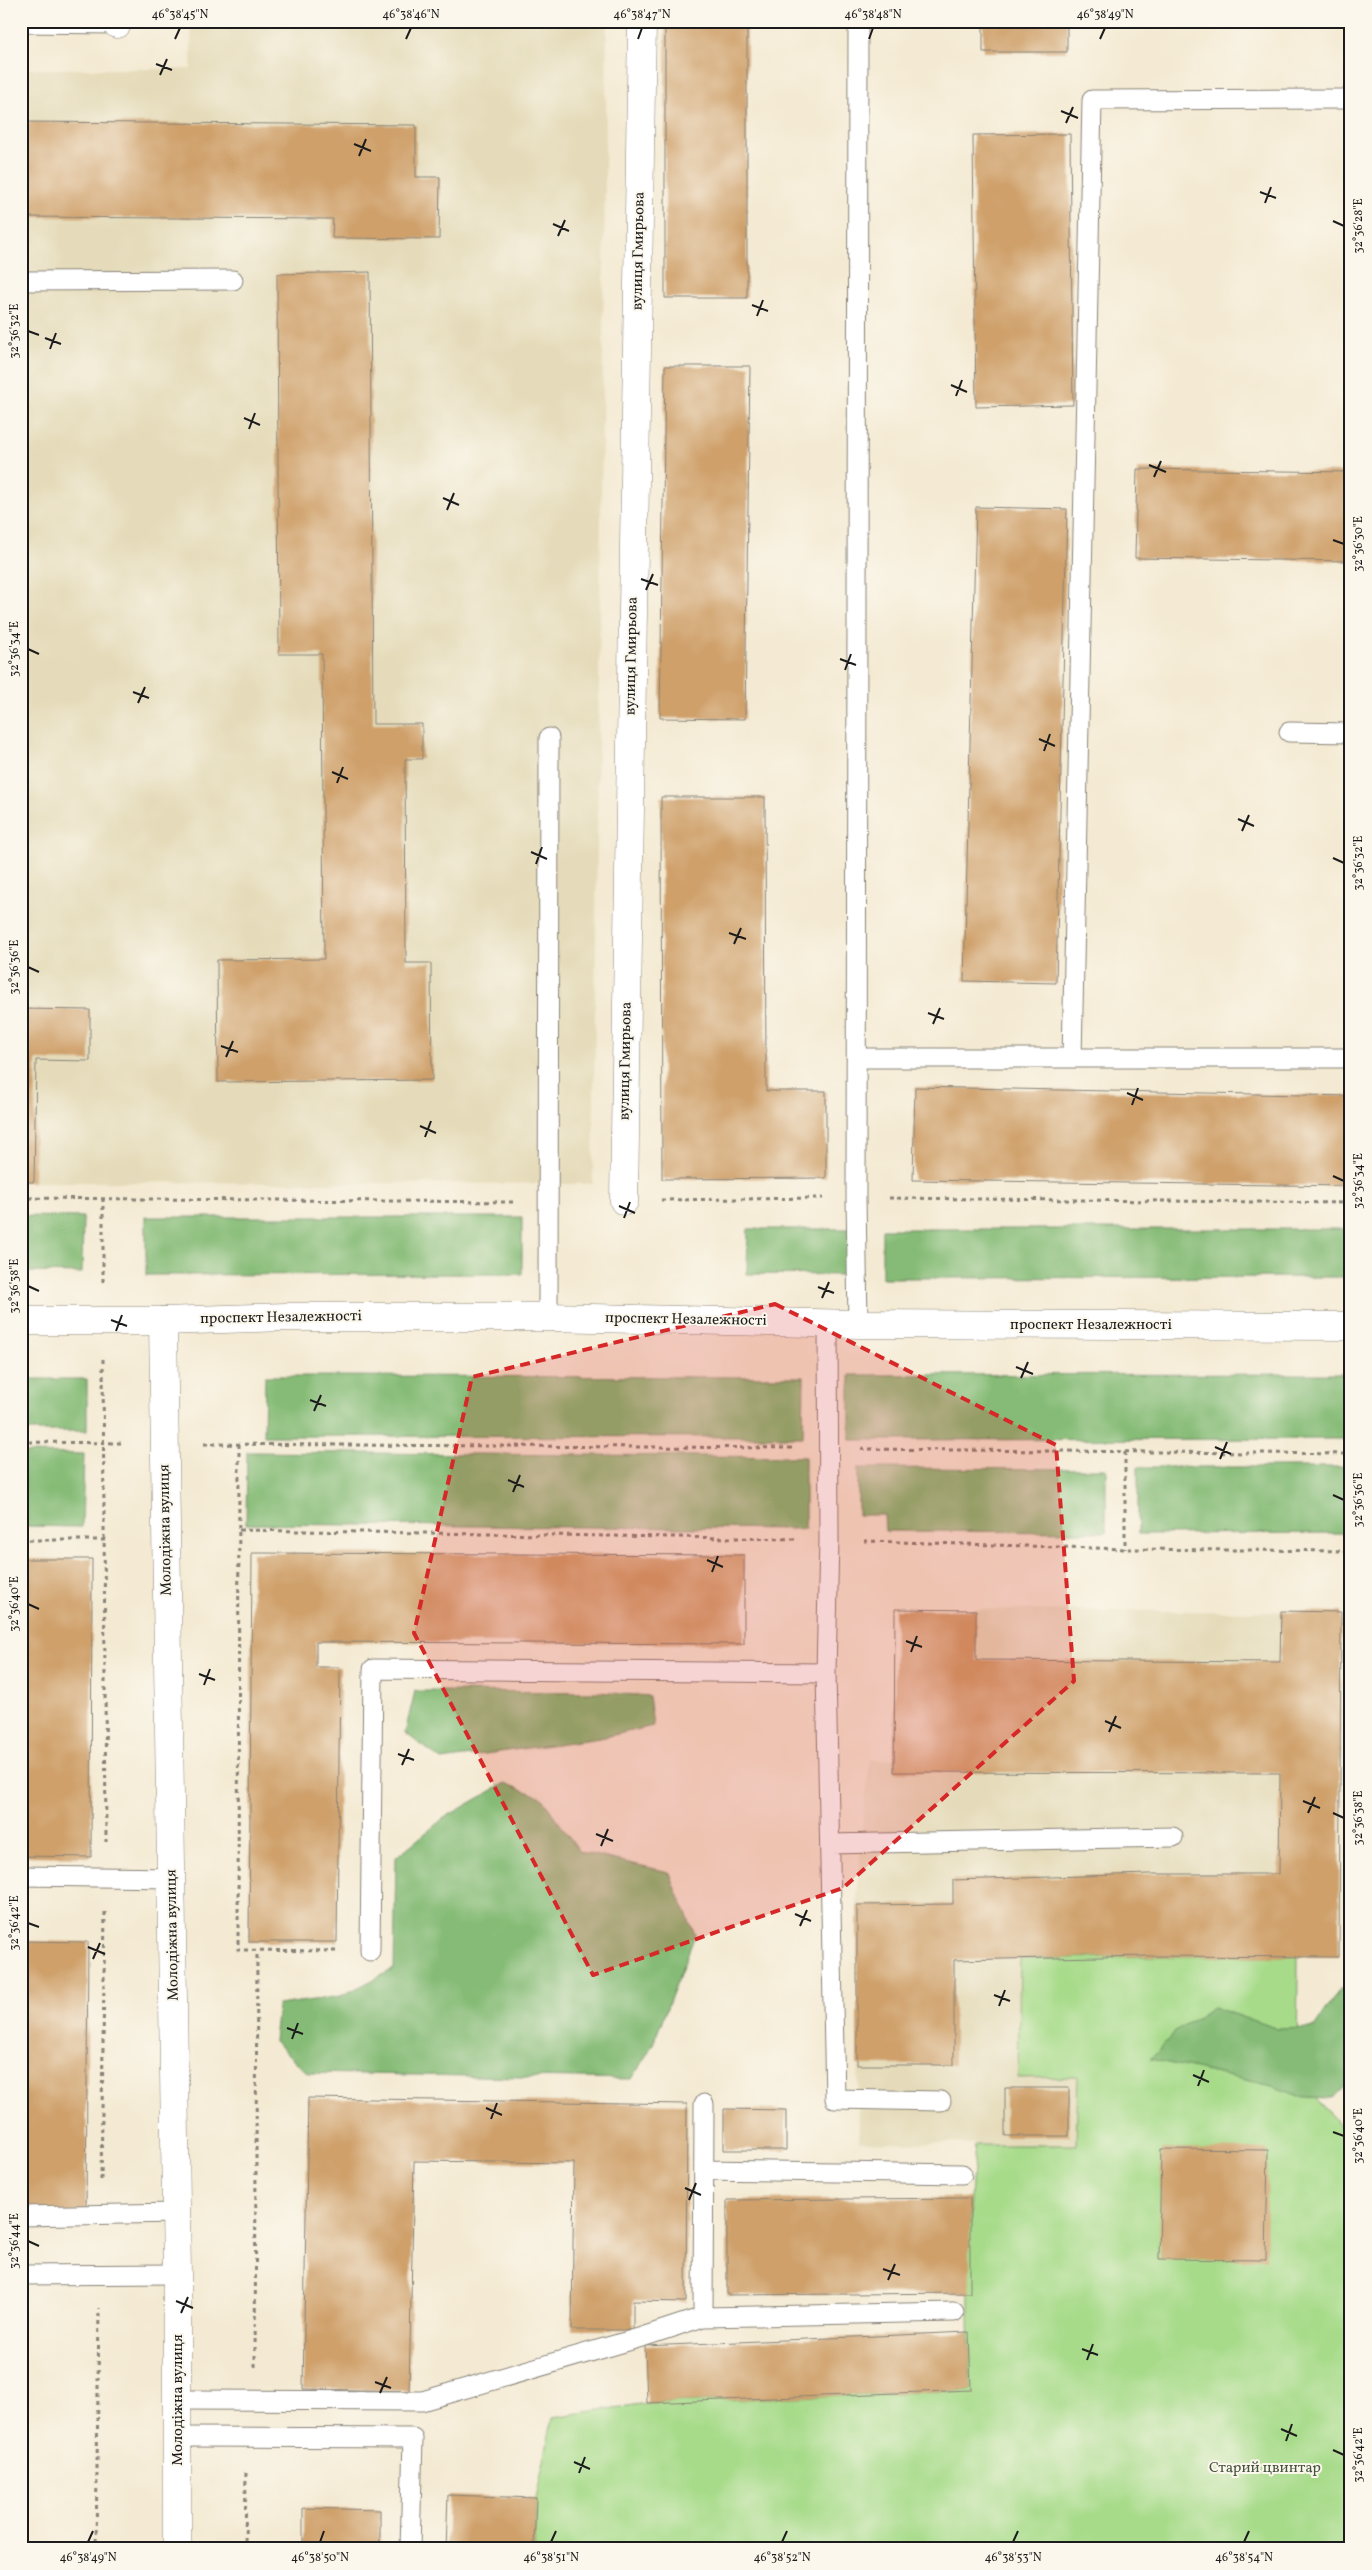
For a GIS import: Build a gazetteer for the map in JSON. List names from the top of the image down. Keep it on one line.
{"streets":{"street":["вулиця Гмирьова","проспект Незалежності","Молодіжна вулиця"]},"crossings":[["проспект Незалежності","Молодіжна вулиця"]],"parks":["Старий цвинтар"],"coordinates":["46°38'45\"N","46°38'46\"N","46°38'47\"N","46°38'48\"N","46°38'49\"N","32°36'28\"E","32°36'32\"E","32°36'30\"E","32°36'34\"E","32°36'36\"E","32°36'38\"E","32°36'40\"E","32°36'42\"E","32°36'44\"E","46°38'50\"N","46°38'51\"N","46°38'52\"N","46°38'53\"N","46°38'54\"N"]}
